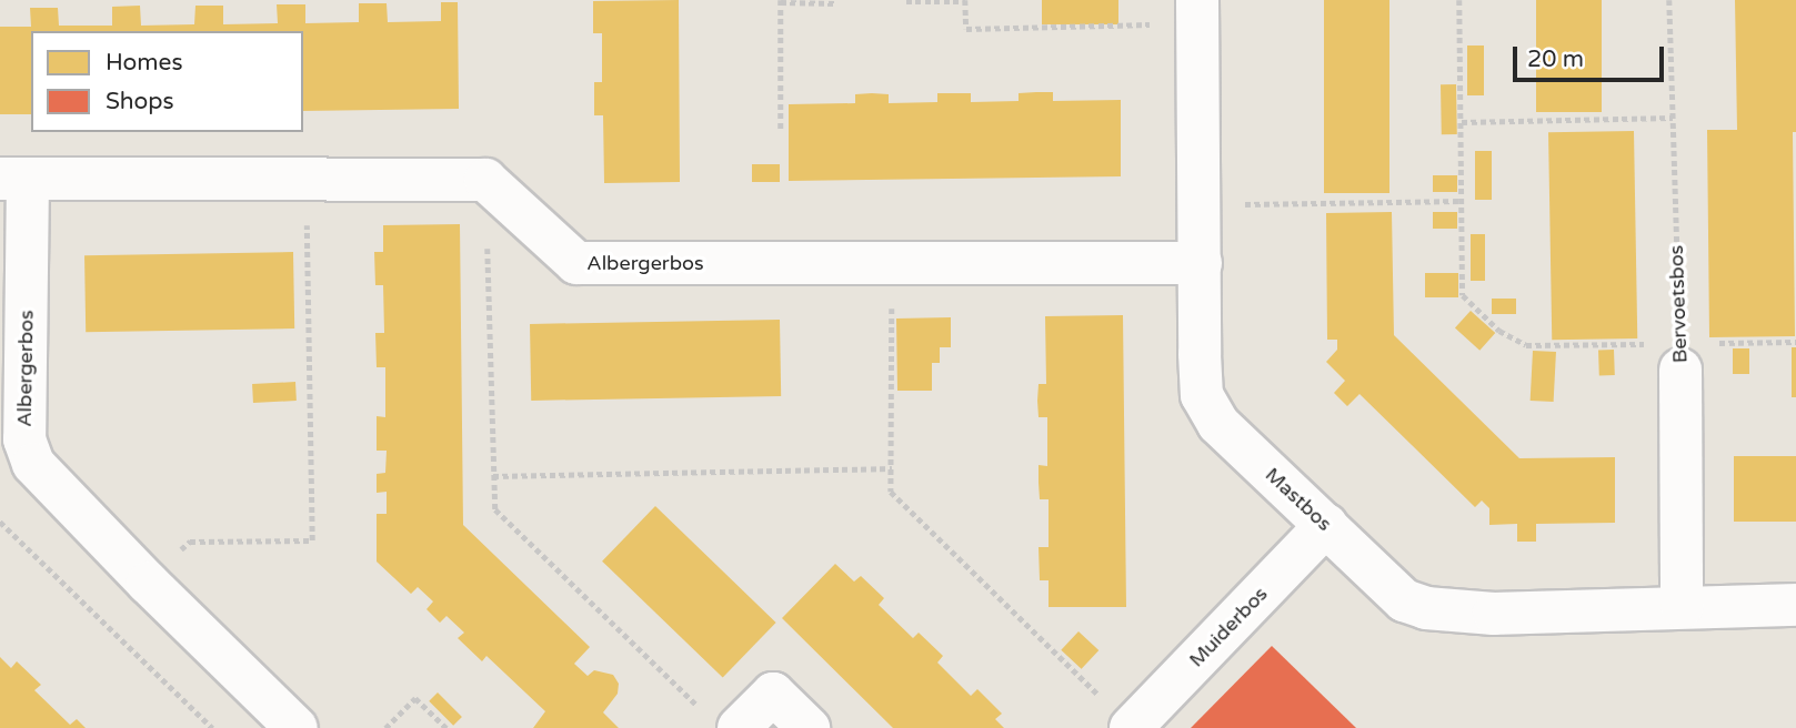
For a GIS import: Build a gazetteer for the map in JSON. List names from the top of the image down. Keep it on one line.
{"streets":{"street":["Albergerbos","Bervoetsbos","Mastbos","Muiderbos"]},"crossings":[["Albergerbos","Mastbos"],["Bervoetsbos","Mastbos"],["Mastbos","Muiderbos"]],"legend":["Homes","Shops"],"scale_bar":"20 m"}
